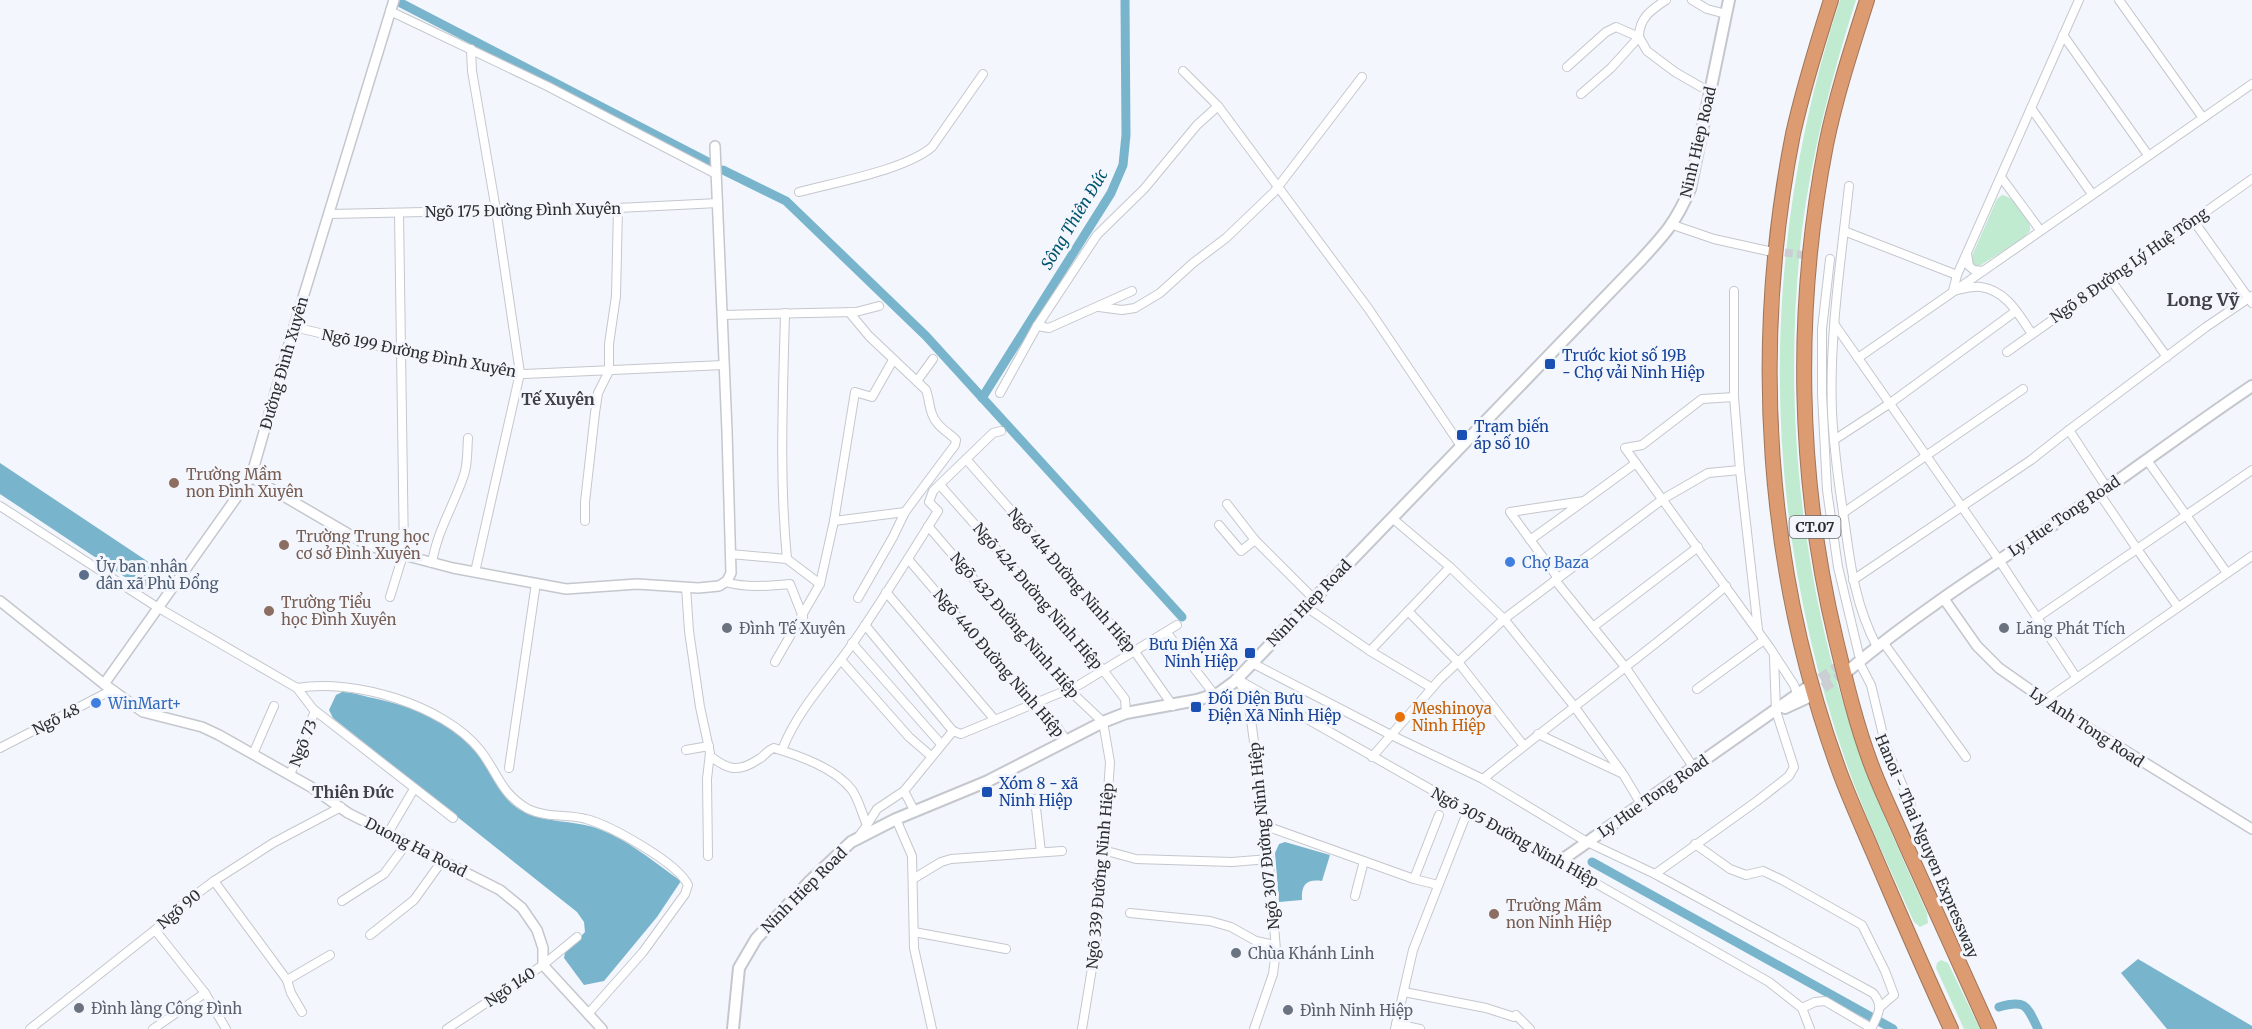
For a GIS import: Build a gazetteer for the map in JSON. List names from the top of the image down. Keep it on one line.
{"streets":{"highway":["CT.07","Hanoi - Thai Nguyen Expressway"],"main road":["Ninh Hiep Road","Ly Hue Tong Road"],"street":["Ngõ 175 Đường Đình Xuyên","Ngõ 8 Đường Lý Huệ Tông","Ngõ 199 Đường Đình Xuyên","Đường Đình Xuyên","Ngõ 414 Đường Ninh Hiệp","Ngõ 424 Đường Ninh Hiệp","Ngõ 432 Đường Ninh Hiệp","Ngõ 440 Đường Ninh Hiệp","Ngõ 48","Ly Anh Tong Road","Ngõ 73","Ngõ 307 Đường Ninh Hiệp","Ngõ 305 Đường Ninh Hiệp","Duong Ha Road","Ngõ 339 Đường Ninh Hiệp","Ngõ 90","Ngõ 140"]},"crossings":[["Ninh Hiep Road","Ngõ 414 Đường Ninh Hiệp"],["Ninh Hiep Road","Ngõ 424 Đường Ninh Hiệp"],["Ninh Hiep Road","Ngõ 432 Đường Ninh Hiệp"],["Ninh Hiep Road","Ngõ 440 Đường Ninh Hiệp"],["Ninh Hiep Road","Ngõ 307 Đường Ninh Hiệp"],["Ninh Hiep Road","Ngõ 305 Đường Ninh Hiệp"],["Ninh Hiep Road","Ngõ 339 Đường Ninh Hiệp"],["Ngõ 175 Đường Đình Xuyên","Đường Đình Xuyên"],["Ngõ 199 Đường Đình Xuyên","Đường Đình Xuyên"],["Đường Đình Xuyên","Ngõ 48"],["Đường Đình Xuyên","Duong Ha Road"],["Ly Hue Tong Road","Ly Anh Tong Road"],["Ly Hue Tong Road","Ngõ 305 Đường Ninh Hiệp"],["Ngõ 432 Đường Ninh Hiệp","Ngõ 339 Đường Ninh Hiệp"],["Ngõ 48","Duong Ha Road"],["Ngõ 73","Duong Ha Road"],["Ngõ 307 Đường Ninh Hiệp","Ngõ 305 Đường Ninh Hiệp"],["Duong Ha Road","Ngõ 90"],["Duong Ha Road","Ngõ 140"]],"districts":["Long Vỹ","Tế Xuyên","Thiên Đức"],"water":["Sông Thiên Đức"],"places":{"transit":["Trước kiot số 19B - Chợ vải Ninh Hiệp","Trạm biến áp số 10","Bưu Điện Xã Ninh Hiệp","Đối Diện Bưu Điện Xã Ninh Hiệp","Xóm 8 - xã Ninh Hiệp"],"other":["Trường Mầm non Đình Xuyên","Trường Trung học cơ sở Đình Xuyên","Chợ Baza","Ủy ban nhân dân xã Phù Đổng","Trường Tiểu học Đình Xuyên","Đình Tế Xuyên","Lăng Phát Tích","WinMart+","Meshinoya Ninh Hiệp","Trường Mầm non Ninh Hiệp","Chùa Khánh Linh","Đình làng Công Đình","Đình Ninh Hiệp"]}}
